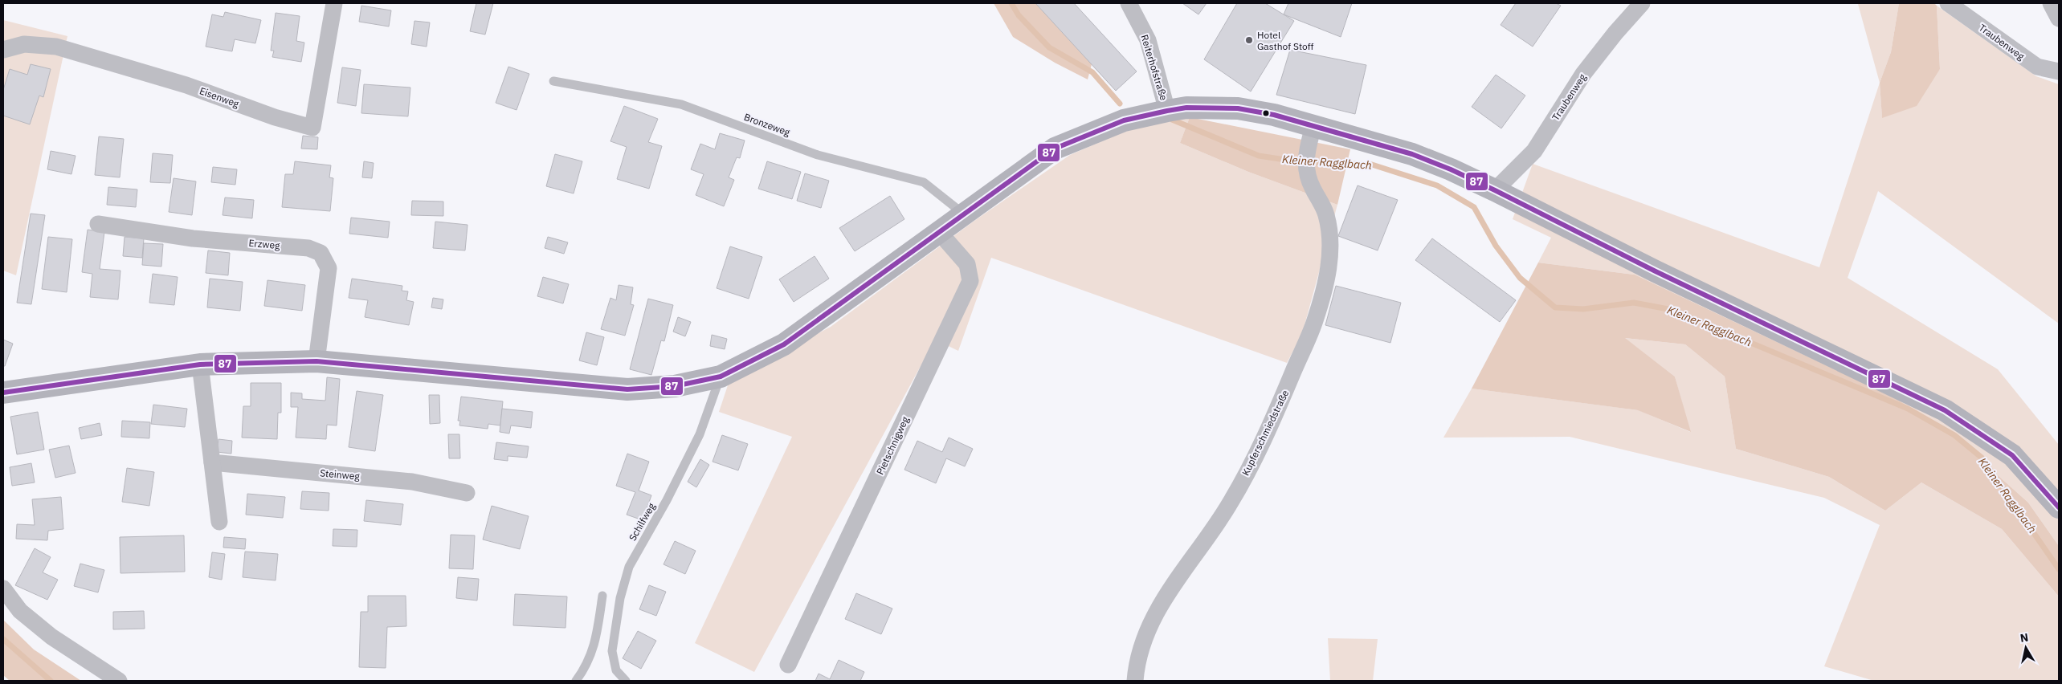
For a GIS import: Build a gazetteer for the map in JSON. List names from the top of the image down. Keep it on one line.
{"streets":{"street":["Traubenweg","Reiterhofstraße","Eisenweg","Erzweg","Kupferschmiedstraße","Pietschnigweg","Steinweg"],"lane":["Bronzeweg","Schilfweg"]},"water":["Kleiner Ragglbach"],"places":["Hotel Gasthof Stoff"],"lines":["transit line 87"],"north":"top"}
